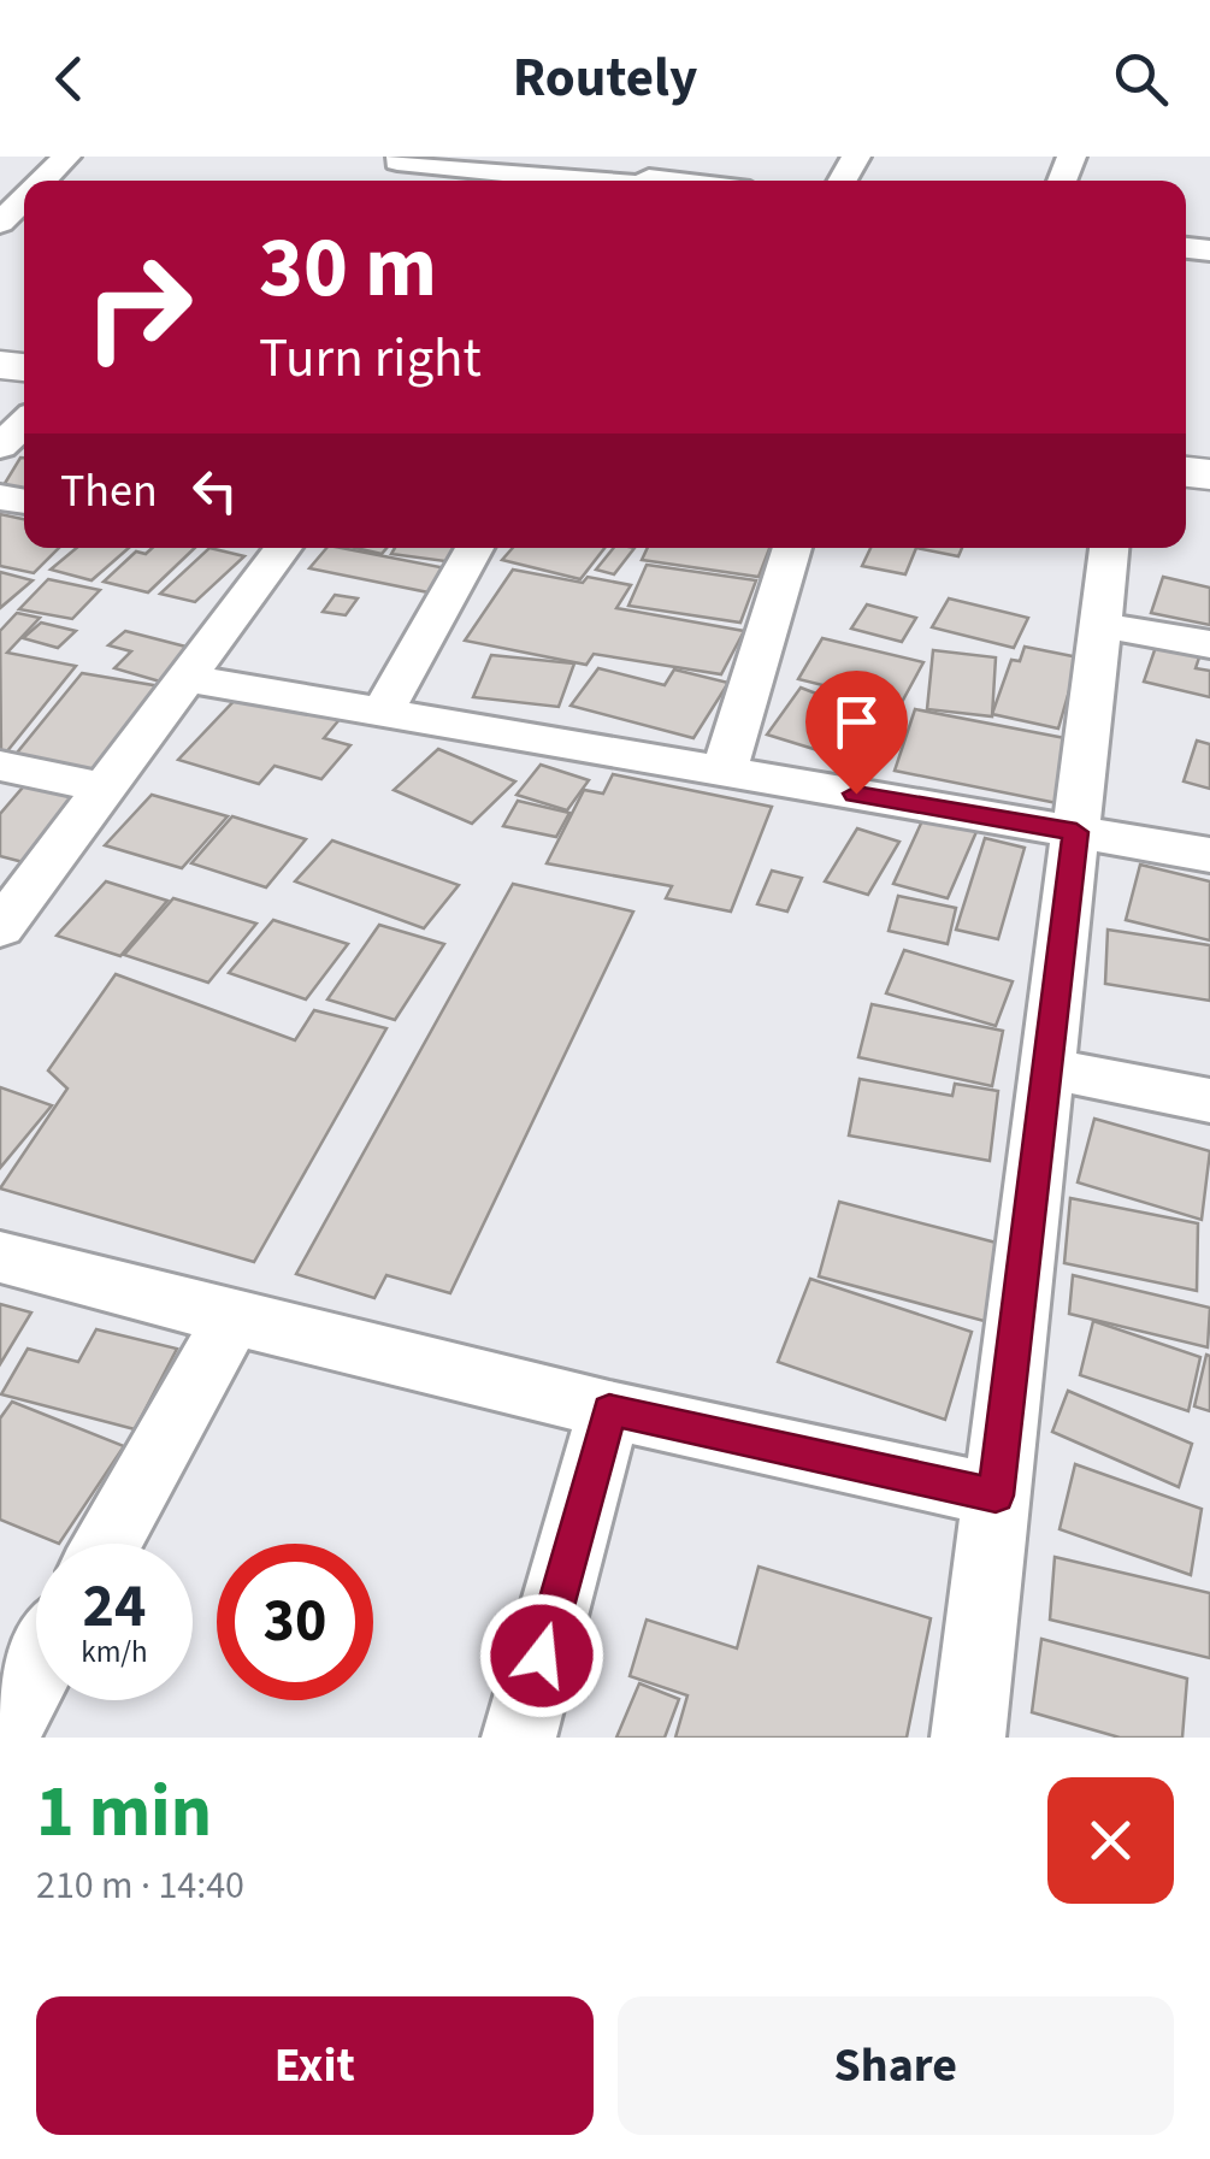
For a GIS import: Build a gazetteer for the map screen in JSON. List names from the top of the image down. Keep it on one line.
{"page":{"header":"Routely","turn":["30 m","Turn right"],"then":"Then","speed":"24 km/h","limit":"30","heading":["1 min","210 m · 14:40"],"buttons":["Exit","Share"]}}
